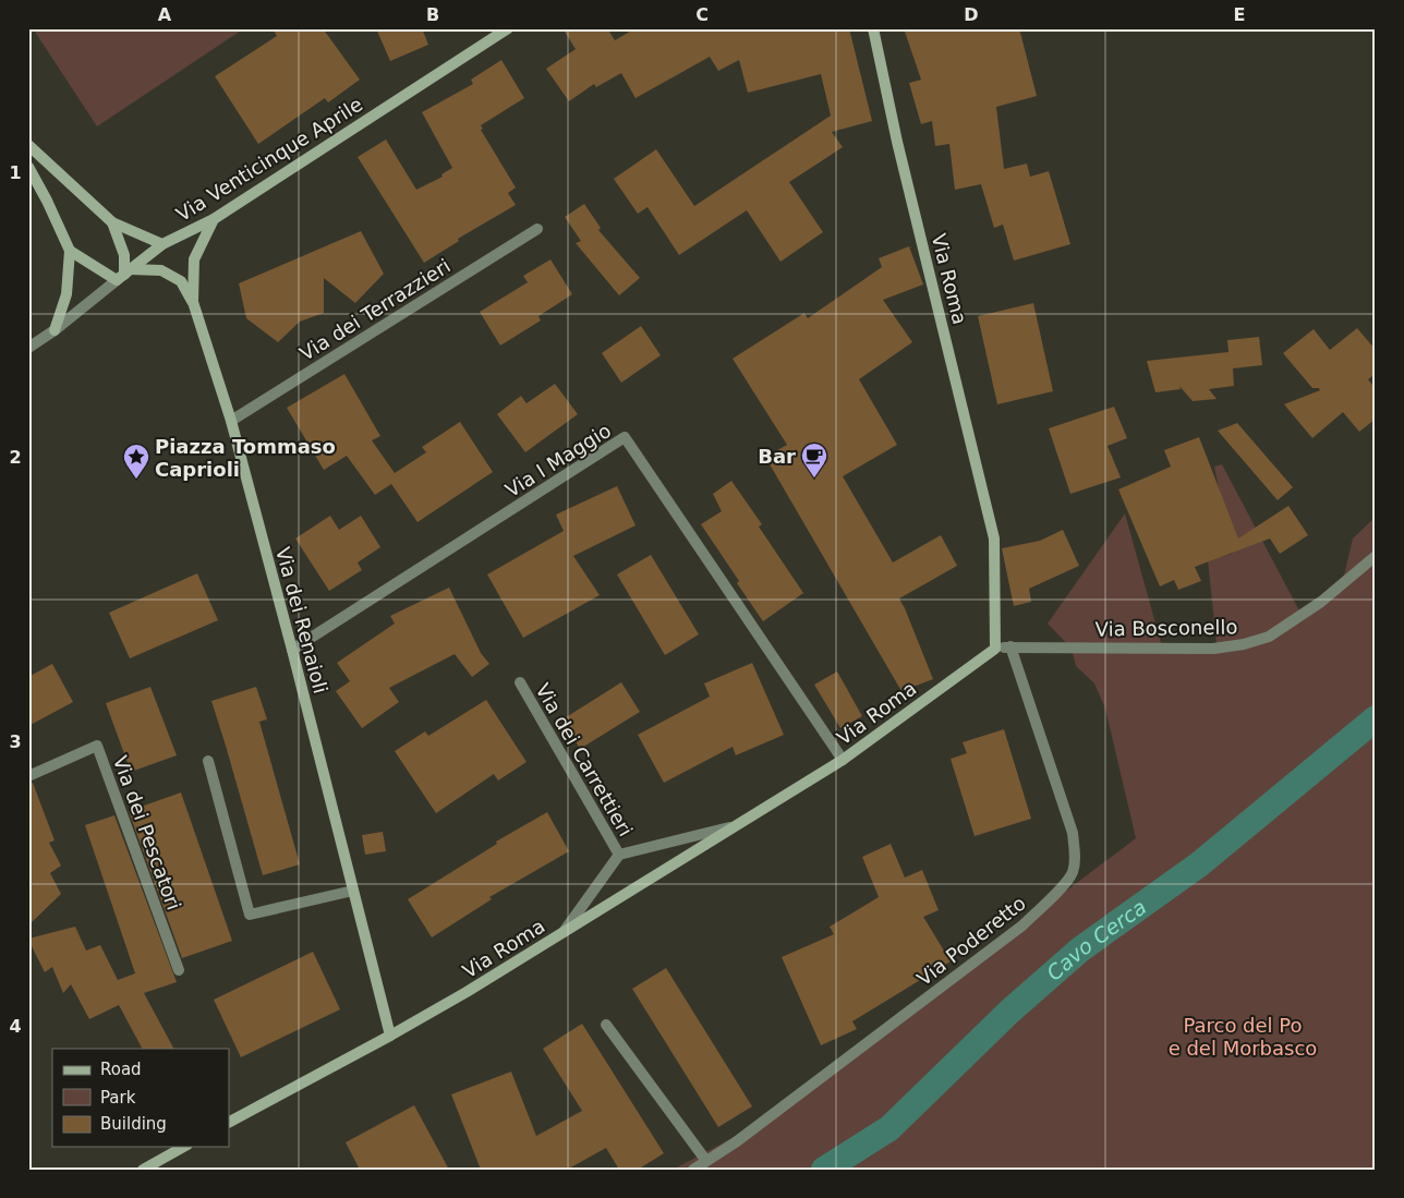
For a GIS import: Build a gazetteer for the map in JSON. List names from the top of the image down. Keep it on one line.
{"streets":{"street":["Via Venticinque Aprile","Via Roma","Via dei Terrazzieri","Via I Maggio","Via dei Renaioli","Via Bosconello","Via dei Carrettieri","Via dei Pescatori","Via Poderetto"]},"crossings":[["Via Venticinque Aprile","Via dei Renaioli"],["Via Roma","Via I Maggio"],["Via Roma","Via dei Renaioli"],["Via Roma","Via Bosconello"],["Via Roma","Via dei Carrettieri"],["Via dei Terrazzieri","Via dei Renaioli"],["Via I Maggio","Via dei Renaioli"],["Via Bosconello","Via Poderetto"]],"water":["Cavo Cerca"],"parks":["Parco del Po e del Morbasco"],"places":{"cafe":["Bar"],"place":["Piazza Tommaso Caprioli"]},"legend":["Road","Park","Building"],"grid":{"columns":["A","B","C","D","E"],"rows":["1","2","3","4"]}}
